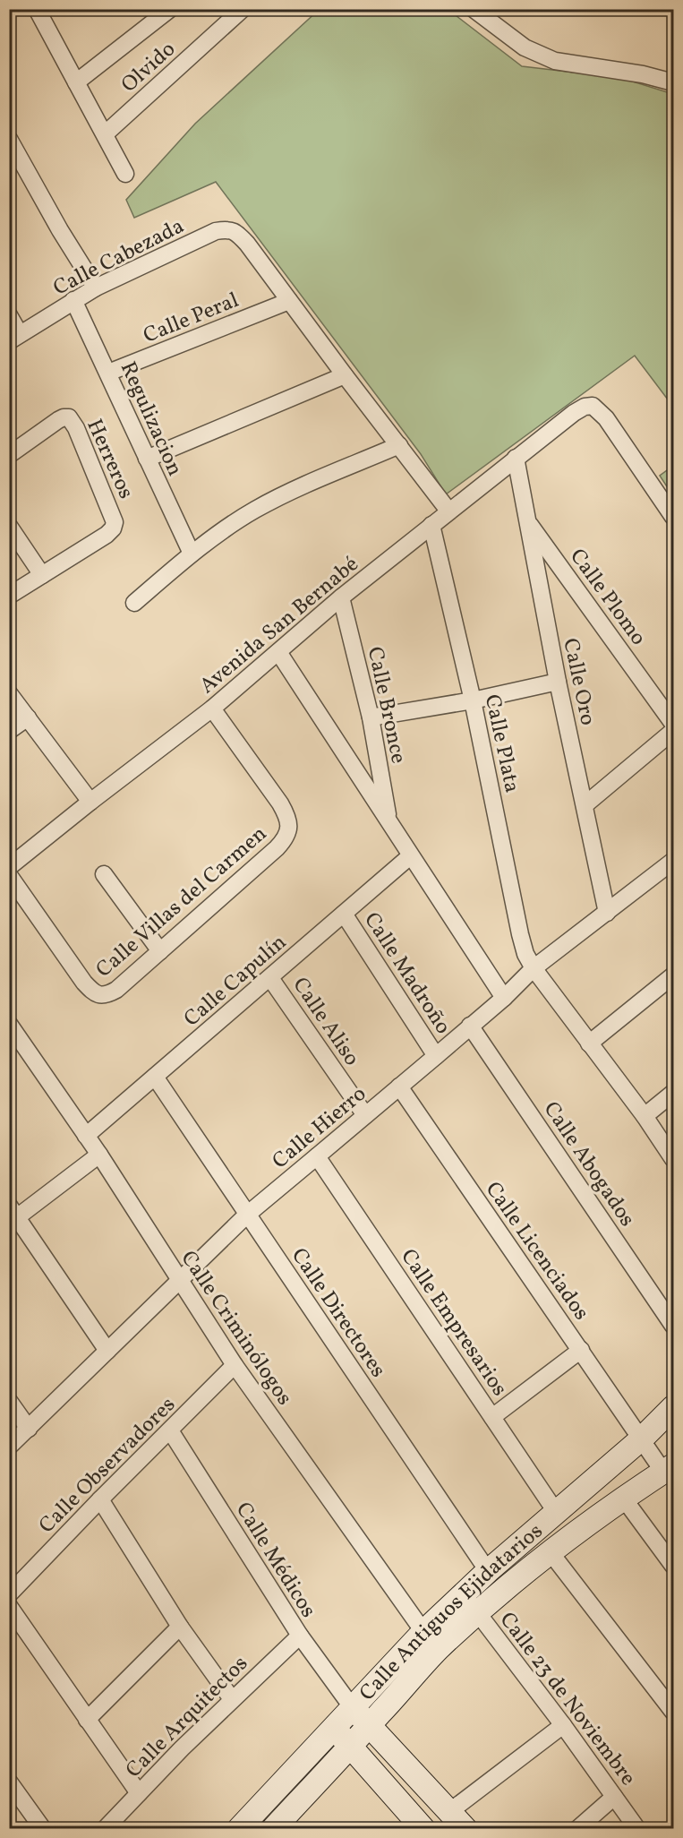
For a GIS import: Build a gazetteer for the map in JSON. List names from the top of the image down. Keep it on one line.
{"streets":{"street":["Olvido","Calle Cabezada","Calle Peral","Regulizacion","Herreros","Calle Plomo","Avenida San Bernabé","Calle Oro","Calle Bronce","Calle Plata","Calle Villas del Carmen","Calle Madroño","Calle Capulín","Calle Aliso","Calle Hierro","Calle Abogados","Calle Licenciados","Calle Directores","Calle Empresarios","Calle Criminólogos","Calle Observadores","Calle Médicos","Calle Antiguos Ejidatarios","Calle 23 de Noviembre","Calle Arquitectos"]},"crossings":[["Calle Cabezada","Calle Peral"],["Calle Cabezada","Regulizacion"],["Calle Peral","Regulizacion"],["Calle Plomo","Calle Oro"],["Avenida San Bernabé","Calle Oro"],["Avenida San Bernabé","Calle Bronce"],["Avenida San Bernabé","Calle Plata"],["Avenida San Bernabé","Calle Villas del Carmen"],["Calle Oro","Calle Hierro"],["Calle Bronce","Calle Capulín"],["Calle Bronce","Calle Hierro"],["Calle Plata","Calle Hierro"],["Calle Madroño","Calle Capulín"],["Calle Madroño","Calle Hierro"],["Calle Capulín","Calle Aliso"],["Calle Capulín","Calle Directores"],["Calle Capulín","Calle Criminólogos"],["Calle Aliso","Calle Hierro"],["Calle Hierro","Calle Abogados"],["Calle Hierro","Calle Licenciados"],["Calle Hierro","Calle Directores"],["Calle Hierro","Calle Empresarios"],["Calle Hierro","Calle Criminólogos"],["Calle Licenciados","Calle Antiguos Ejidatarios"],["Calle Directores","Calle Antiguos Ejidatarios"],["Calle Empresarios","Calle Antiguos Ejidatarios"],["Calle Criminólogos","Calle Observadores"],["Calle Criminólogos","Calle Antiguos Ejidatarios"],["Calle Observadores","Calle Médicos"],["Calle Médicos","Calle Antiguos Ejidatarios"],["Calle Médicos","Calle Arquitectos"],["Calle Antiguos Ejidatarios","Calle 23 de Noviembre"]]}
